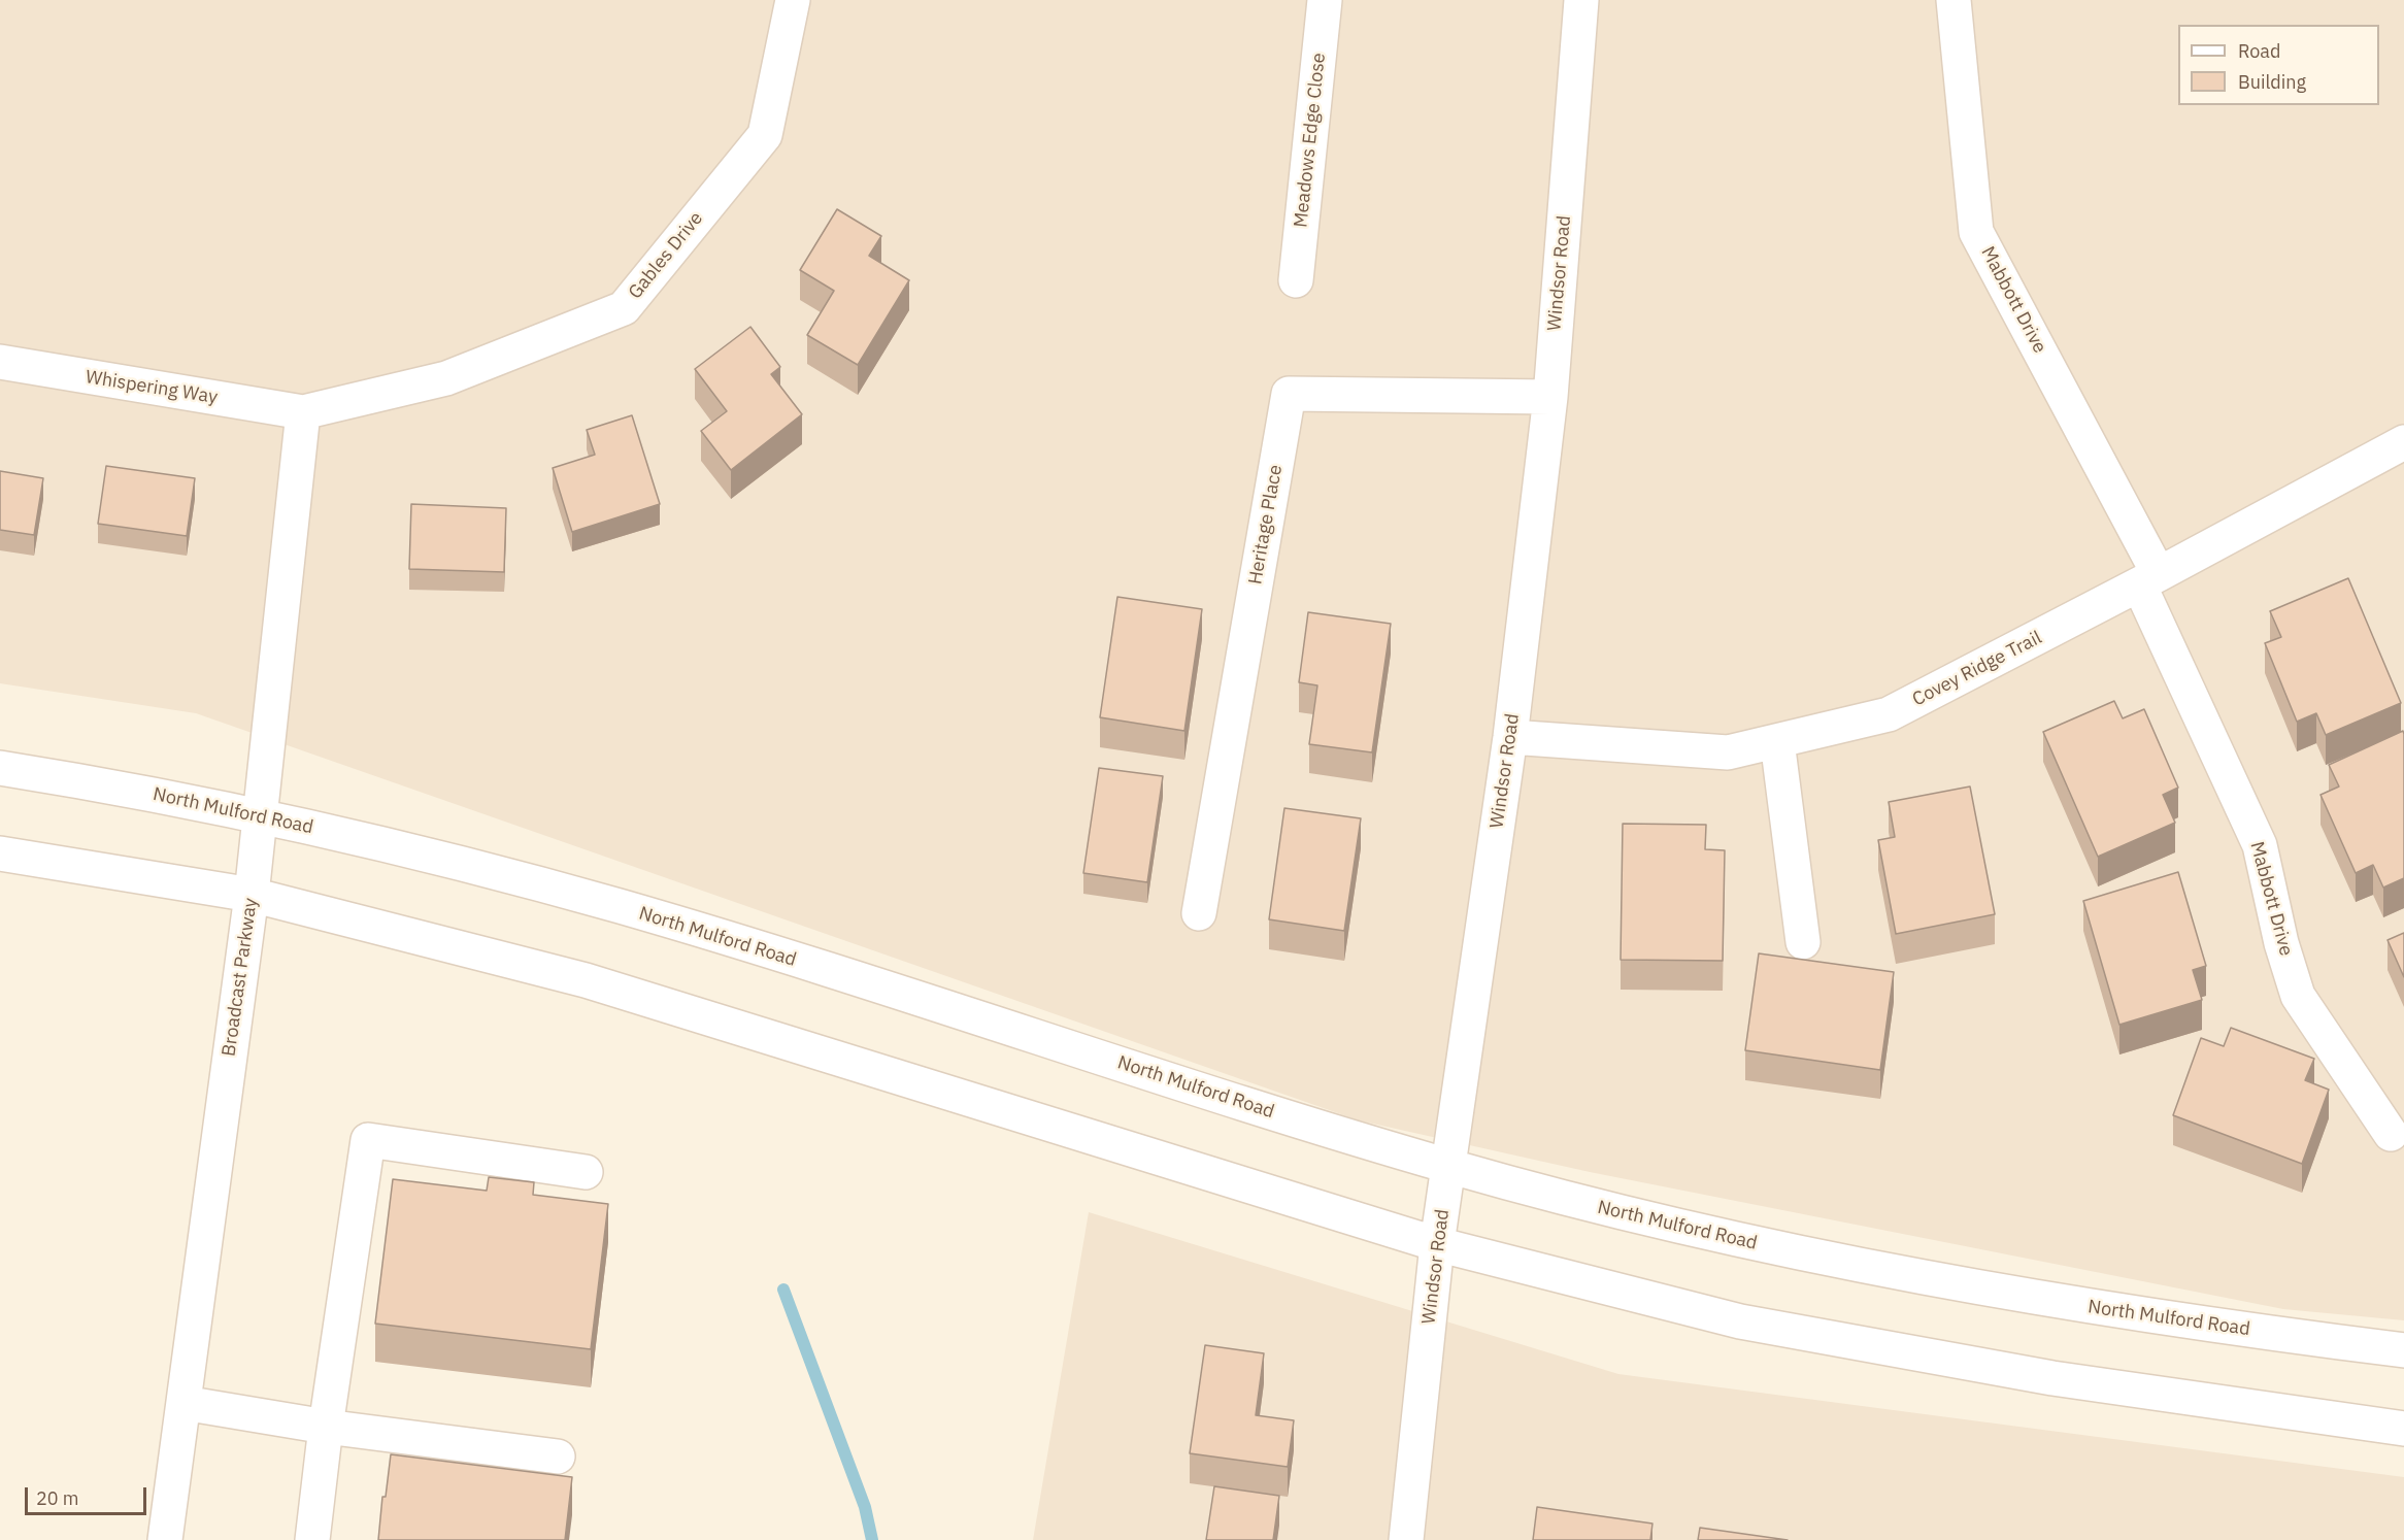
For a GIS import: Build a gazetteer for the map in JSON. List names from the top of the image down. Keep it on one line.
{"streets":{"street":["Meadows Edge Close","Gables Drive","Windsor Road","Mabbott Drive","Whispering Way","Heritage Place","Covey Ridge Trail","North Mulford Road","Broadcast Parkway"]},"crossings":[["Gables Drive","Whispering Way"],["Gables Drive","Broadcast Parkway"],["Windsor Road","Heritage Place"],["Windsor Road","Covey Ridge Trail"],["Windsor Road","North Mulford Road"],["Mabbott Drive","Covey Ridge Trail"],["Whispering Way","Broadcast Parkway"],["North Mulford Road","Broadcast Parkway"]],"legend":["Road","Building"],"scale_bar":"20 m"}
